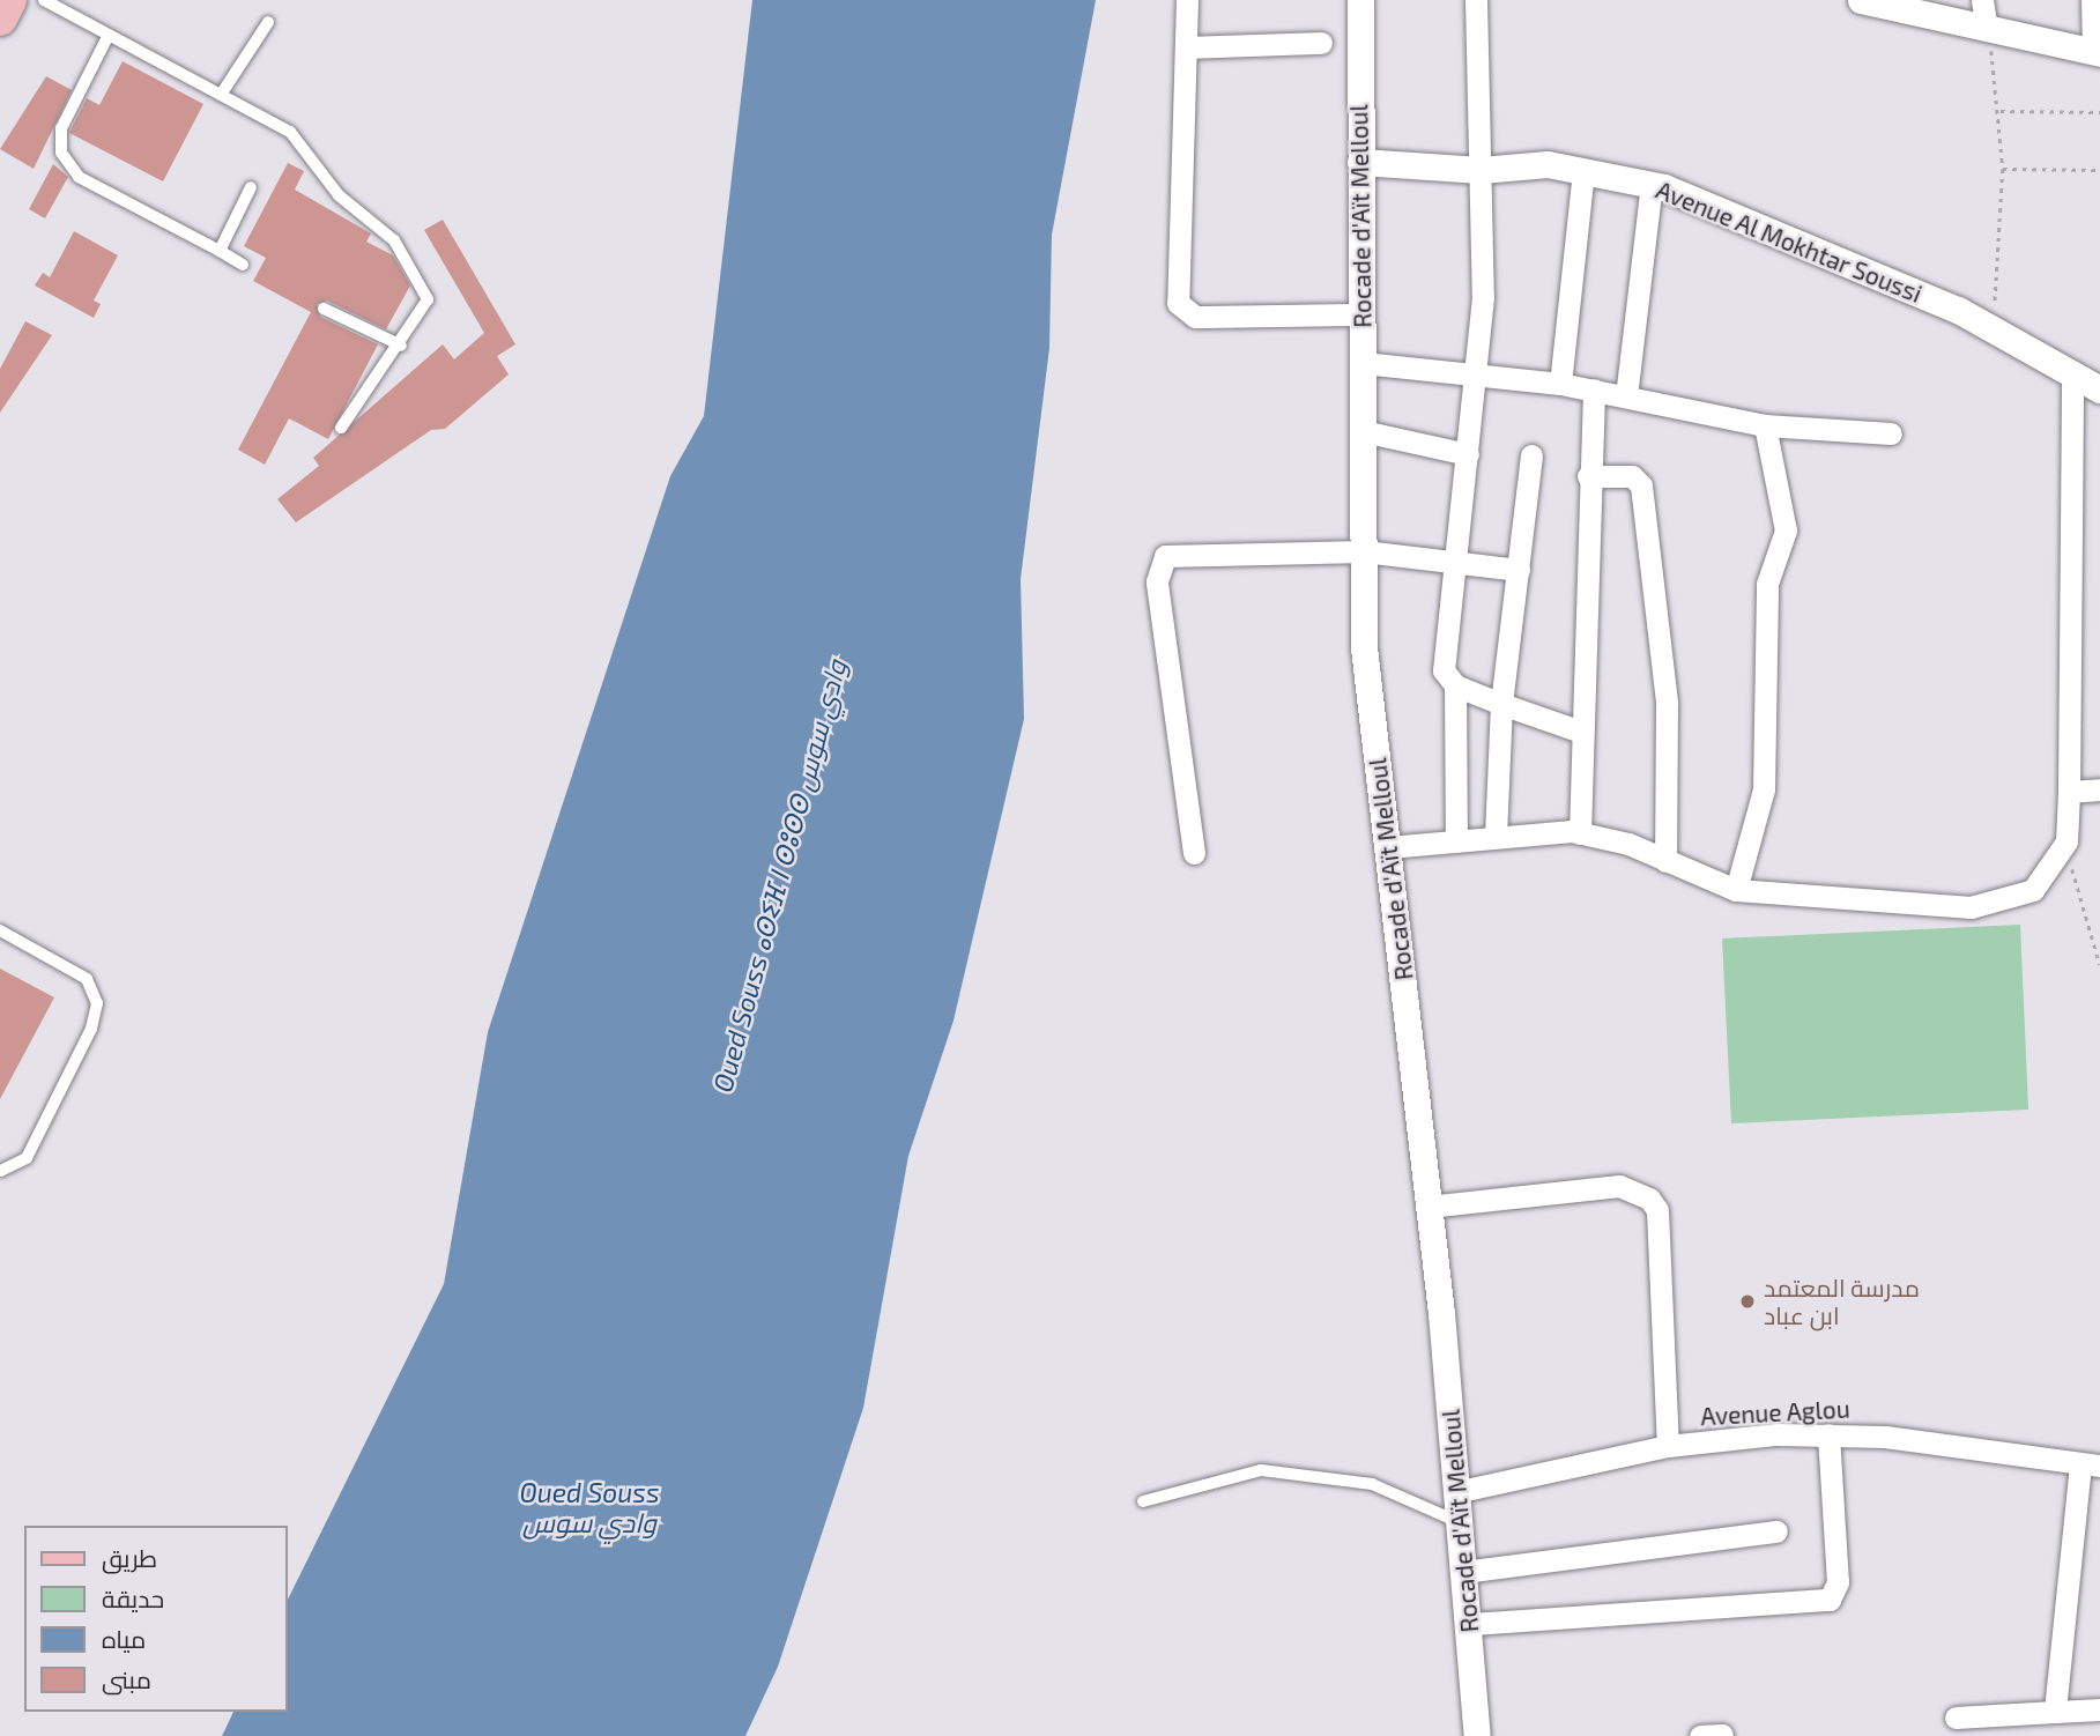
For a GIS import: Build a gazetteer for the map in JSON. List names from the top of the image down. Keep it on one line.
{"streets":{"street":["Rocade d'Aït Melloul","Avenue Al Mokhtar Soussi","Avenue Aglou"]},"crossings":[["Rocade d'Aït Melloul","Avenue Al Mokhtar Soussi"],["Rocade d'Aït Melloul","Avenue Aglou"]],"water":["Oued Souss ⴰⵙⵉⴼ ⵏ ⵙⵓⵙⵙ وادي سوس","Oued Souss وادي سوس"],"places":["مدرسة المعتمد ابن عباد"],"legend":["طريق","حديقة","مياه","مبنى"]}
